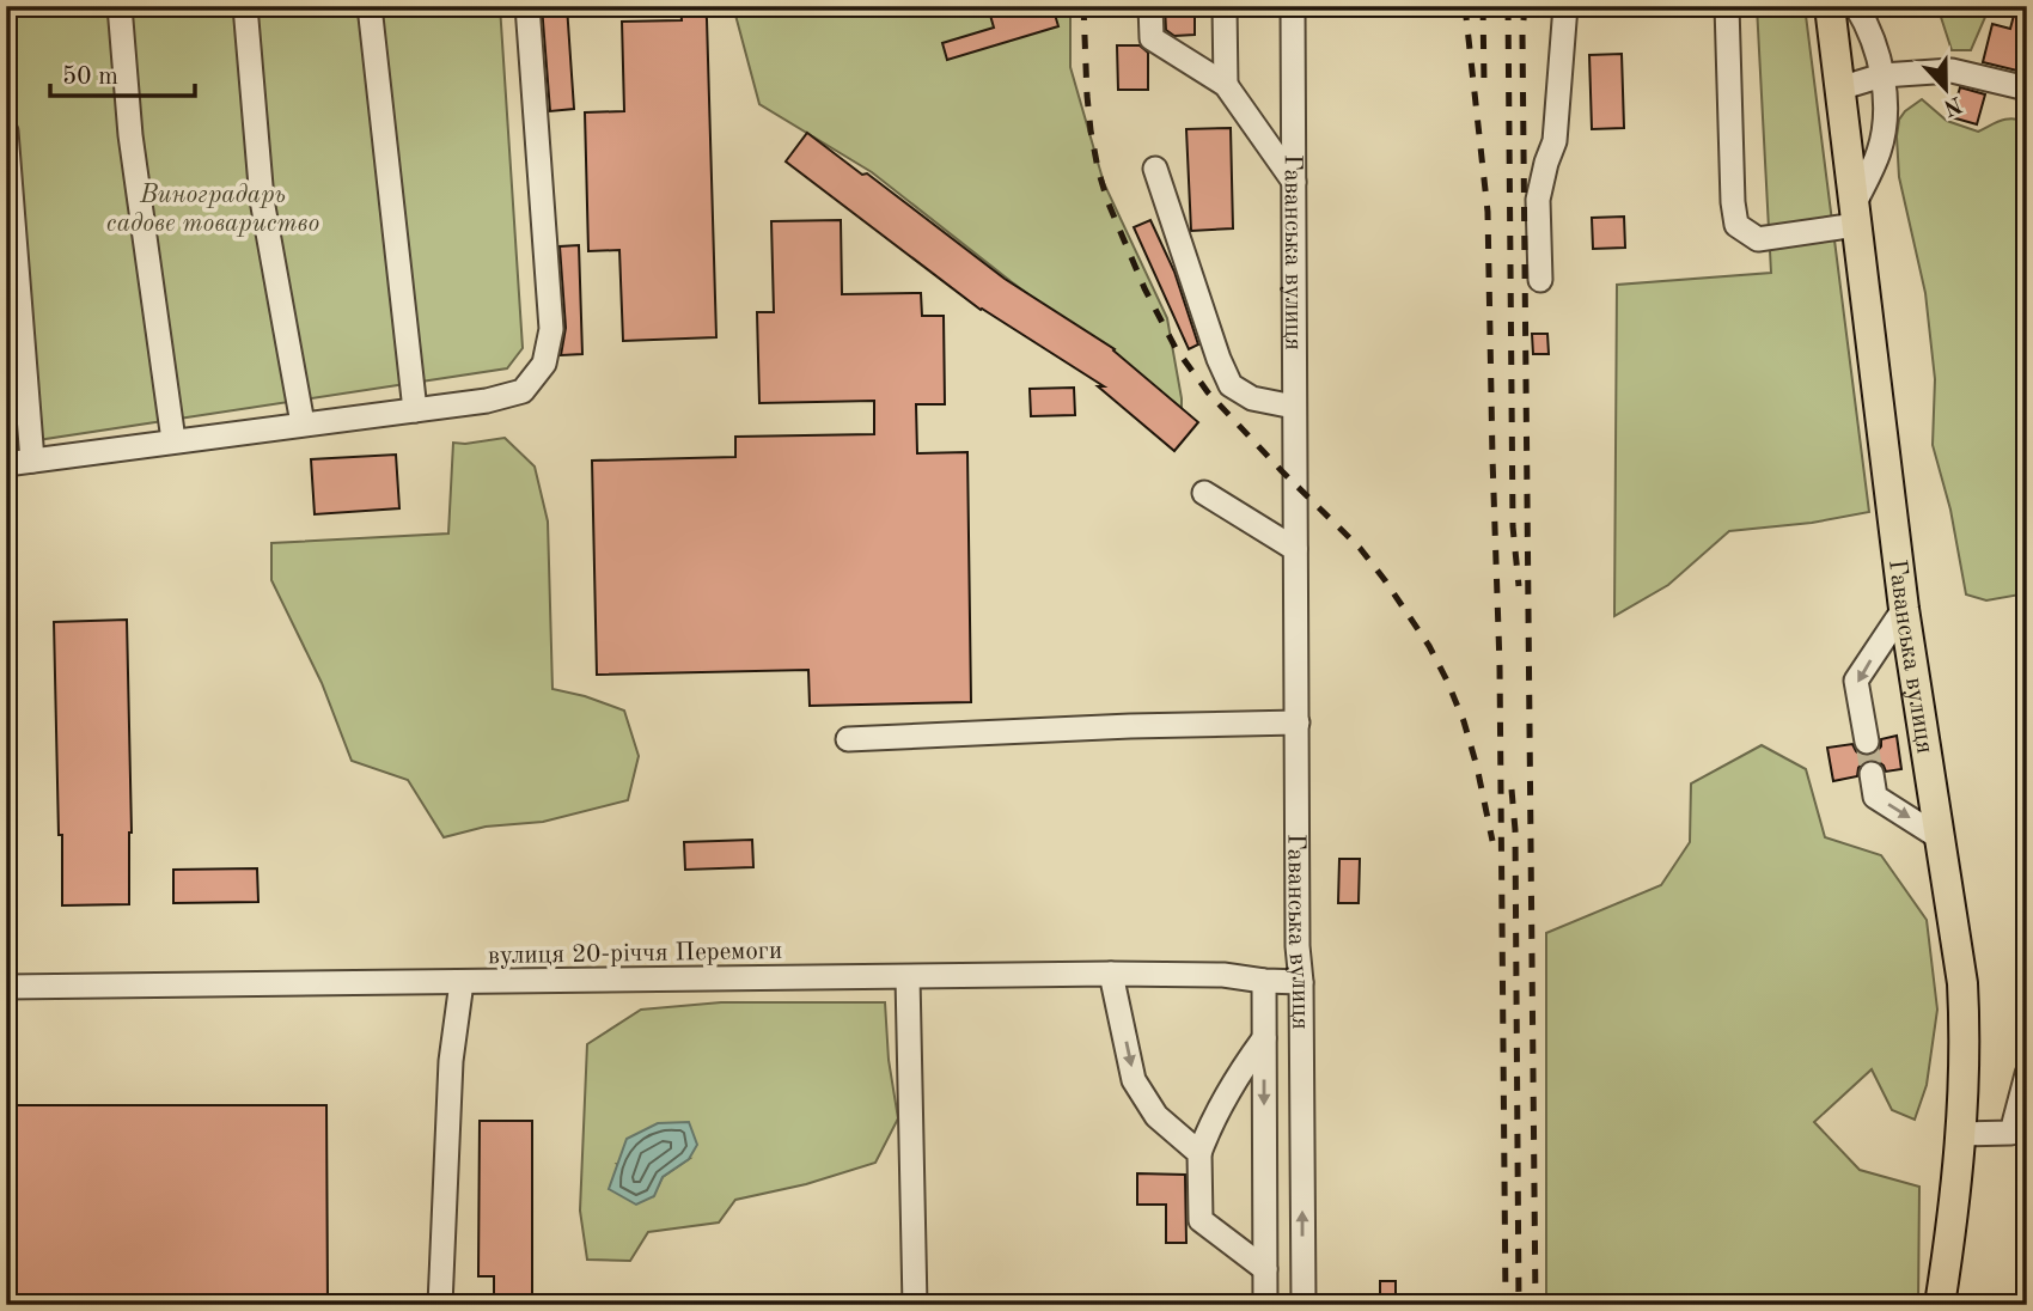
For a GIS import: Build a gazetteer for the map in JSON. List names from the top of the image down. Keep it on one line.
{"streets":{"main road":["Гаванська вулиця"],"street":["вулиця 20-річчя Перемоги"]},"crossings":[["Гаванська вулиця","вулиця 20-річчя Перемоги"]],"parks":["Виноградарь садове товариство"],"scale_bar":"50 m","north":"bottom"}
